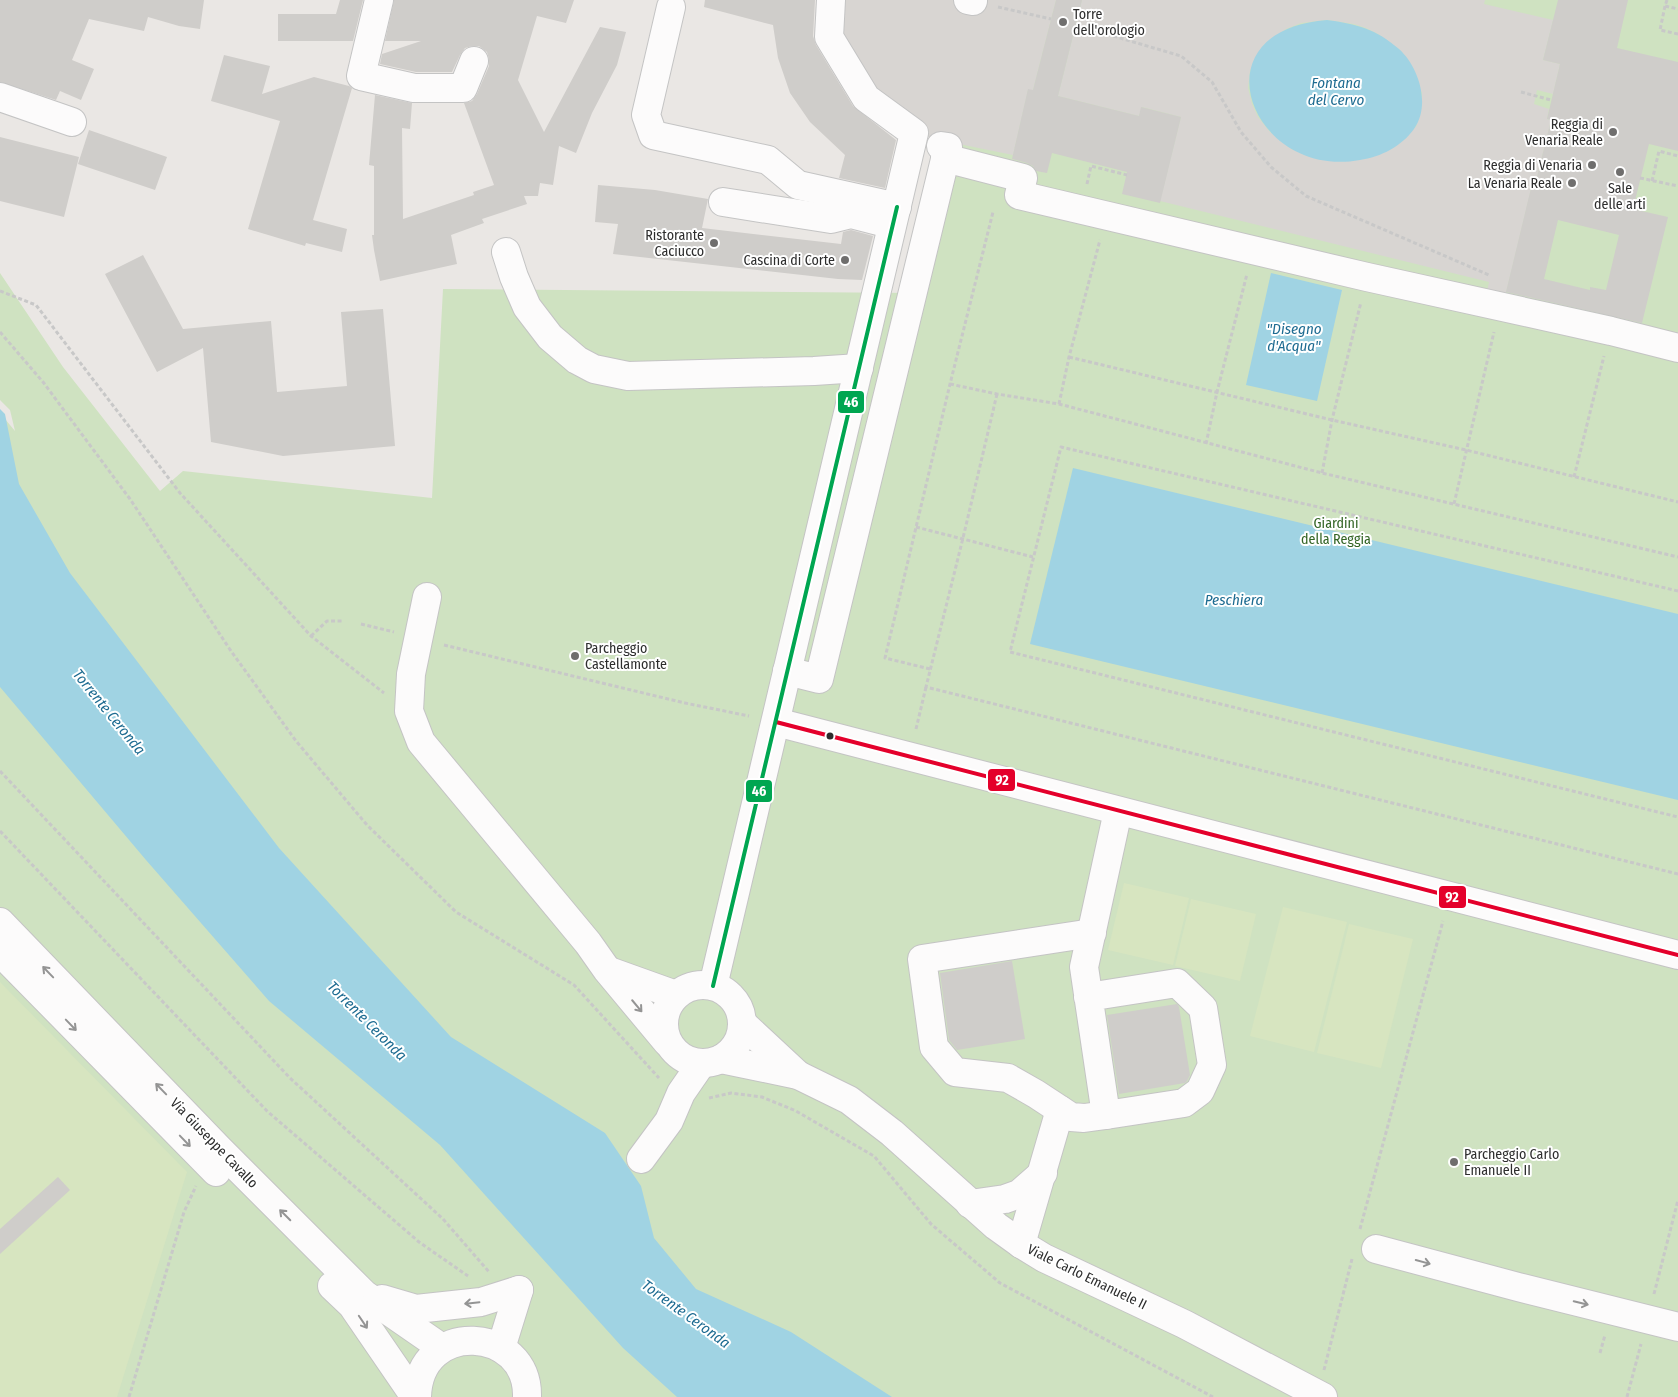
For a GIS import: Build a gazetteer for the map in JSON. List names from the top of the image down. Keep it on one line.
{"streets":{"street":["Via Giuseppe Cavallo","Viale Carlo Emanuele II"]},"water":["Fontana del Cervo","\"Disegno d'Acqua\"","Peschiera","Torrente Ceronda"],"parks":["Giardini della Reggia"],"places":["Torre dell'orologio","Reggia di Venaria Reale","Reggia di Venaria","Sale delle arti","La Venaria Reale","Ristorante Caciucco","Cascina di Corte","Parcheggio Castellamonte","Parcheggio Carlo Emanuele II"],"lines":["transit line 46","transit line 92"]}
